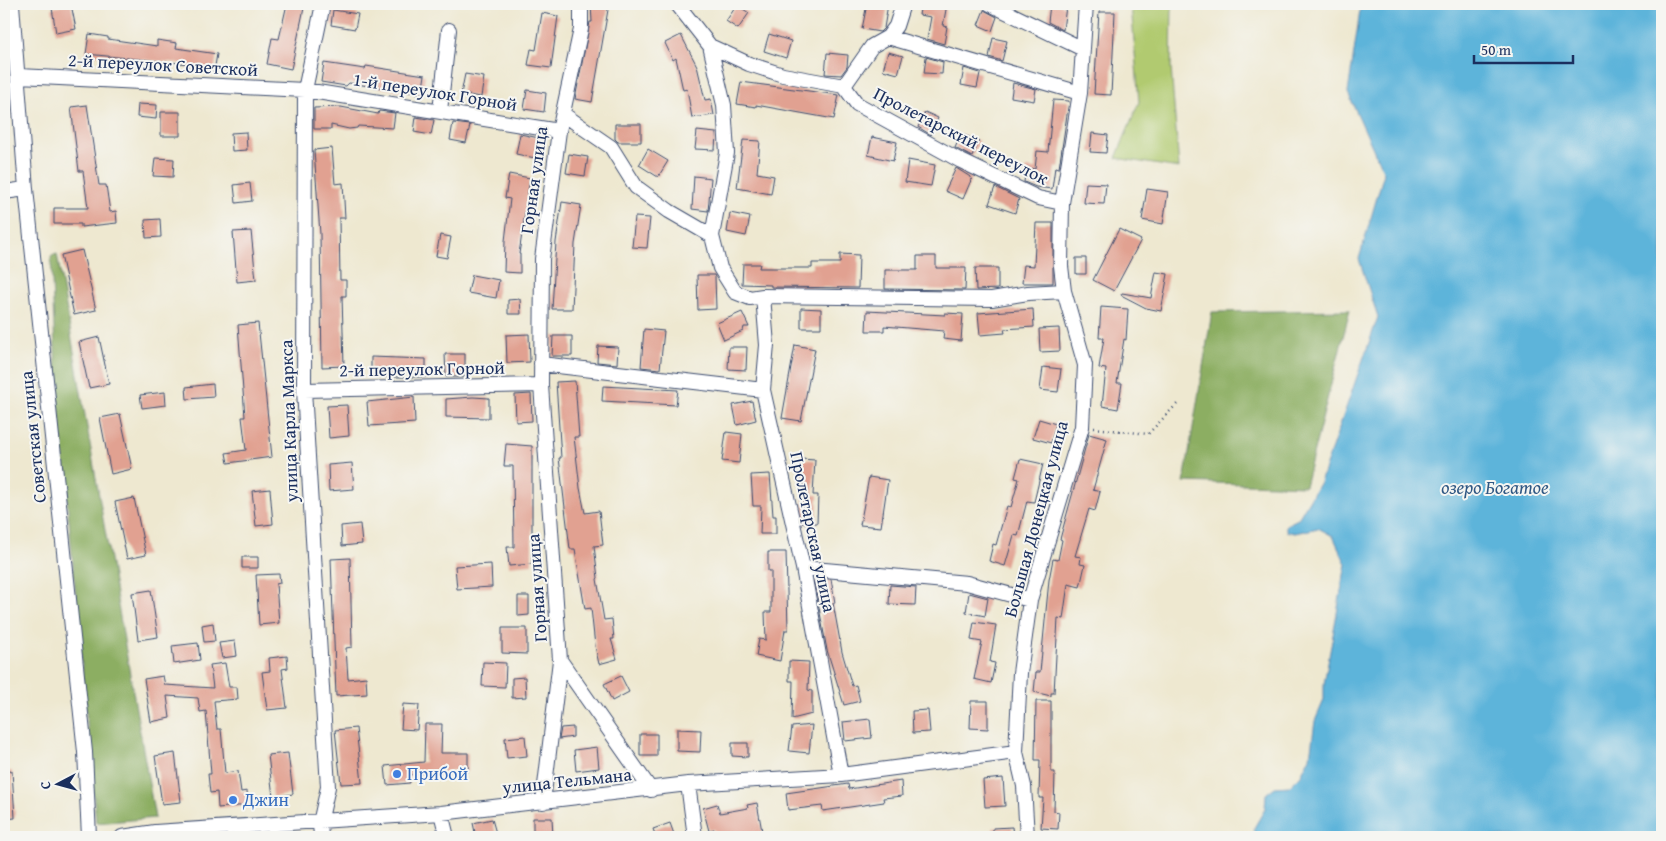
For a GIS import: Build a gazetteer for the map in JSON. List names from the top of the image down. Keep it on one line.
{"streets":{"street":["2-й переулок Советской","1-й переулок Горной","Пролетарский переулок","Горная улица","2-й переулок Горной","улица Карла Маркса","Советская улица","Большая Донецкая улица","Пролетарская улица","улица Тельмана"]},"crossings":[["2-й переулок Советской","1-й переулок Горной"],["2-й переулок Советской","улица Карла Маркса"],["2-й переулок Советской","Советская улица"],["1-й переулок Горной","Горная улица"],["1-й переулок Горной","улица Карла Маркса"],["Пролетарский переулок","Большая Донецкая улица"],["Горная улица","2-й переулок Горной"],["Горная улица","улица Тельмана"],["2-й переулок Горной","улица Карла Маркса"],["улица Карла Маркса","улица Тельмана"],["Большая Донецкая улица","улица Тельмана"],["Пролетарская улица","улица Тельмана"]],"water":["озеро Богатое"],"places":["Прибой","Джин"],"scale_bar":"50 m","north":"left"}
